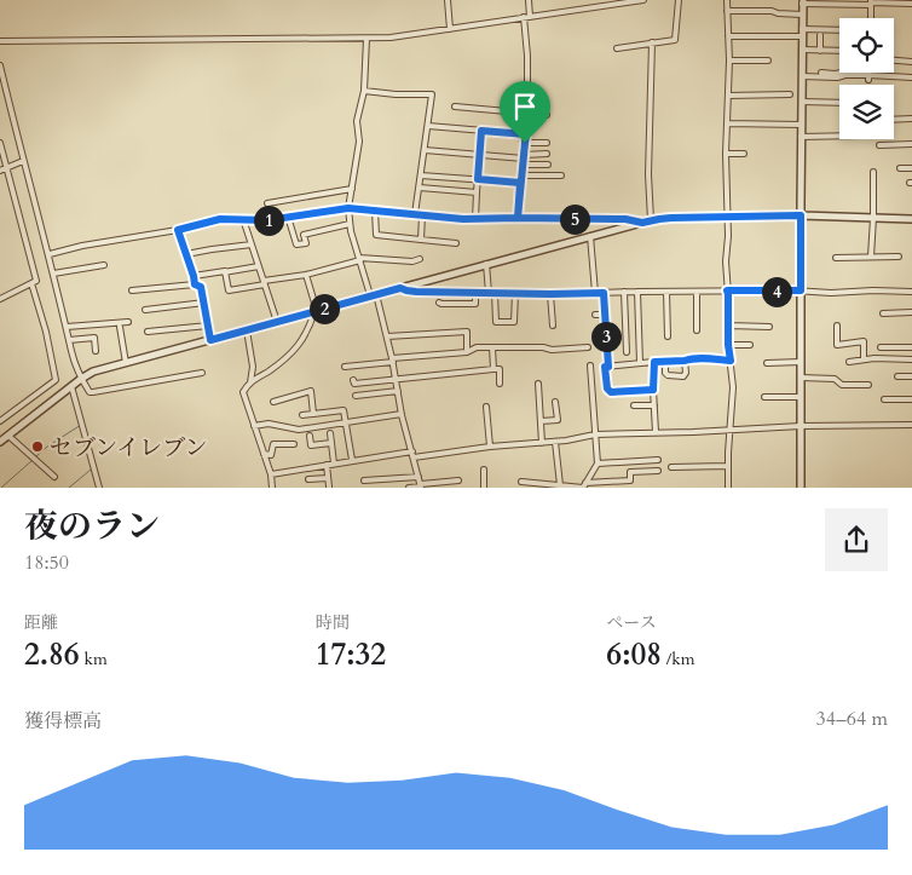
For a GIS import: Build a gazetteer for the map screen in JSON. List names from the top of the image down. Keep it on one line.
{"places":["セブンイレブン"],"page":{"pins":["5","1","4","2","3"],"heading":["夜のラン","18:50"],"stats":[["距離","2.86 km"],["時間","17:32"],["ペース","6:08 /km"]],"chart":["獲得標高","34–64 m"]}}
